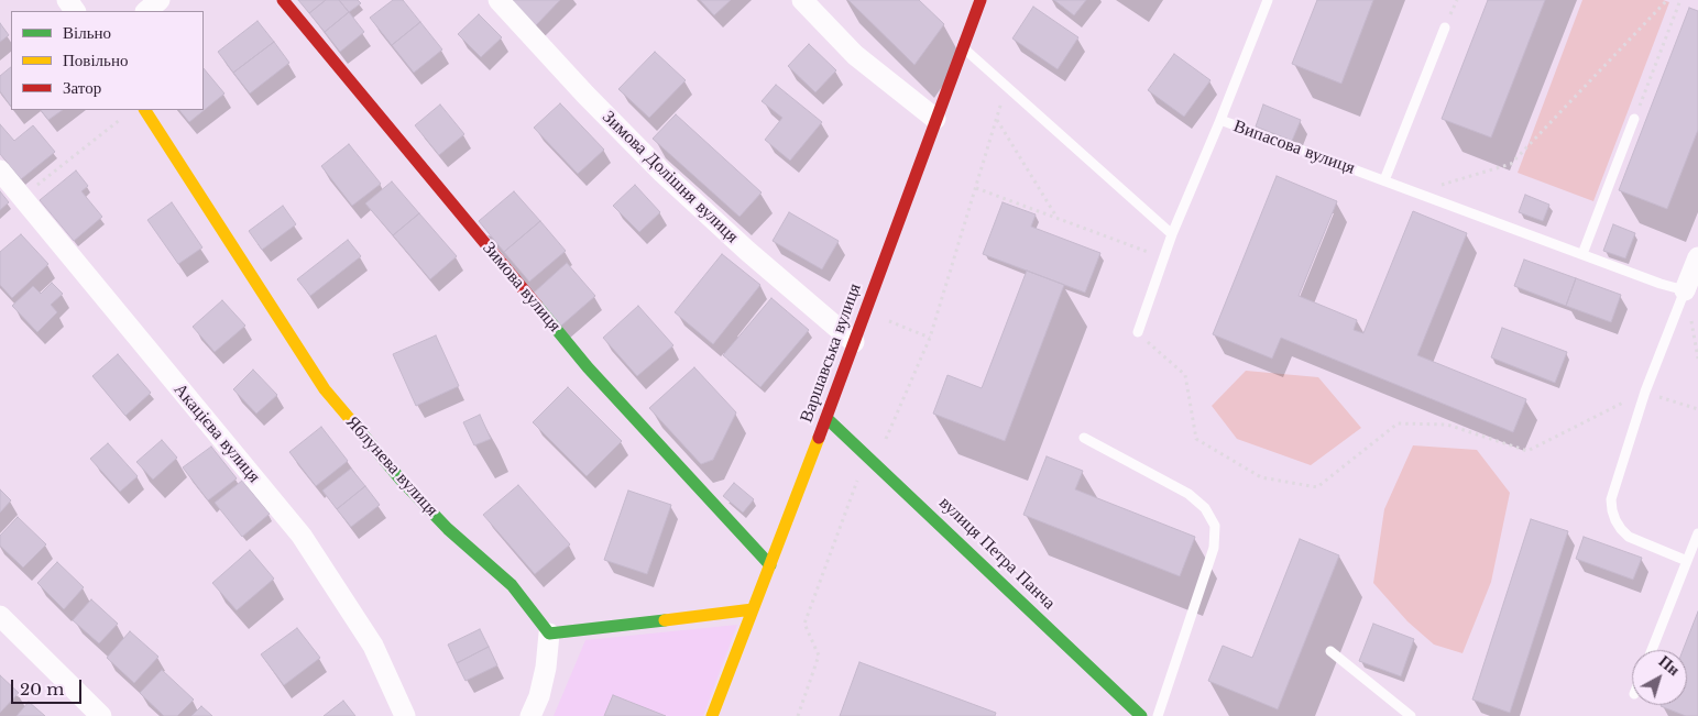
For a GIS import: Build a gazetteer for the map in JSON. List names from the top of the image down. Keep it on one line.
{"streets":{"street":["Зимова Долішня вулиця","Зимова вулиця","Варшавська вулиця","Акацієва вулиця","Яблунева вулиця","вулиця Петра Панча"],"lane":["Випасова вулиця"]},"crossings":[["Зимова Долішня вулиця","Варшавська вулиця"],["Зимова вулиця","Варшавська вулиця"],["Варшавська вулиця","вулиця Петра Панча"]],"legend":["Вільно","Повільно","Затор"],"scale_bar":"20 m","north":"top right"}
